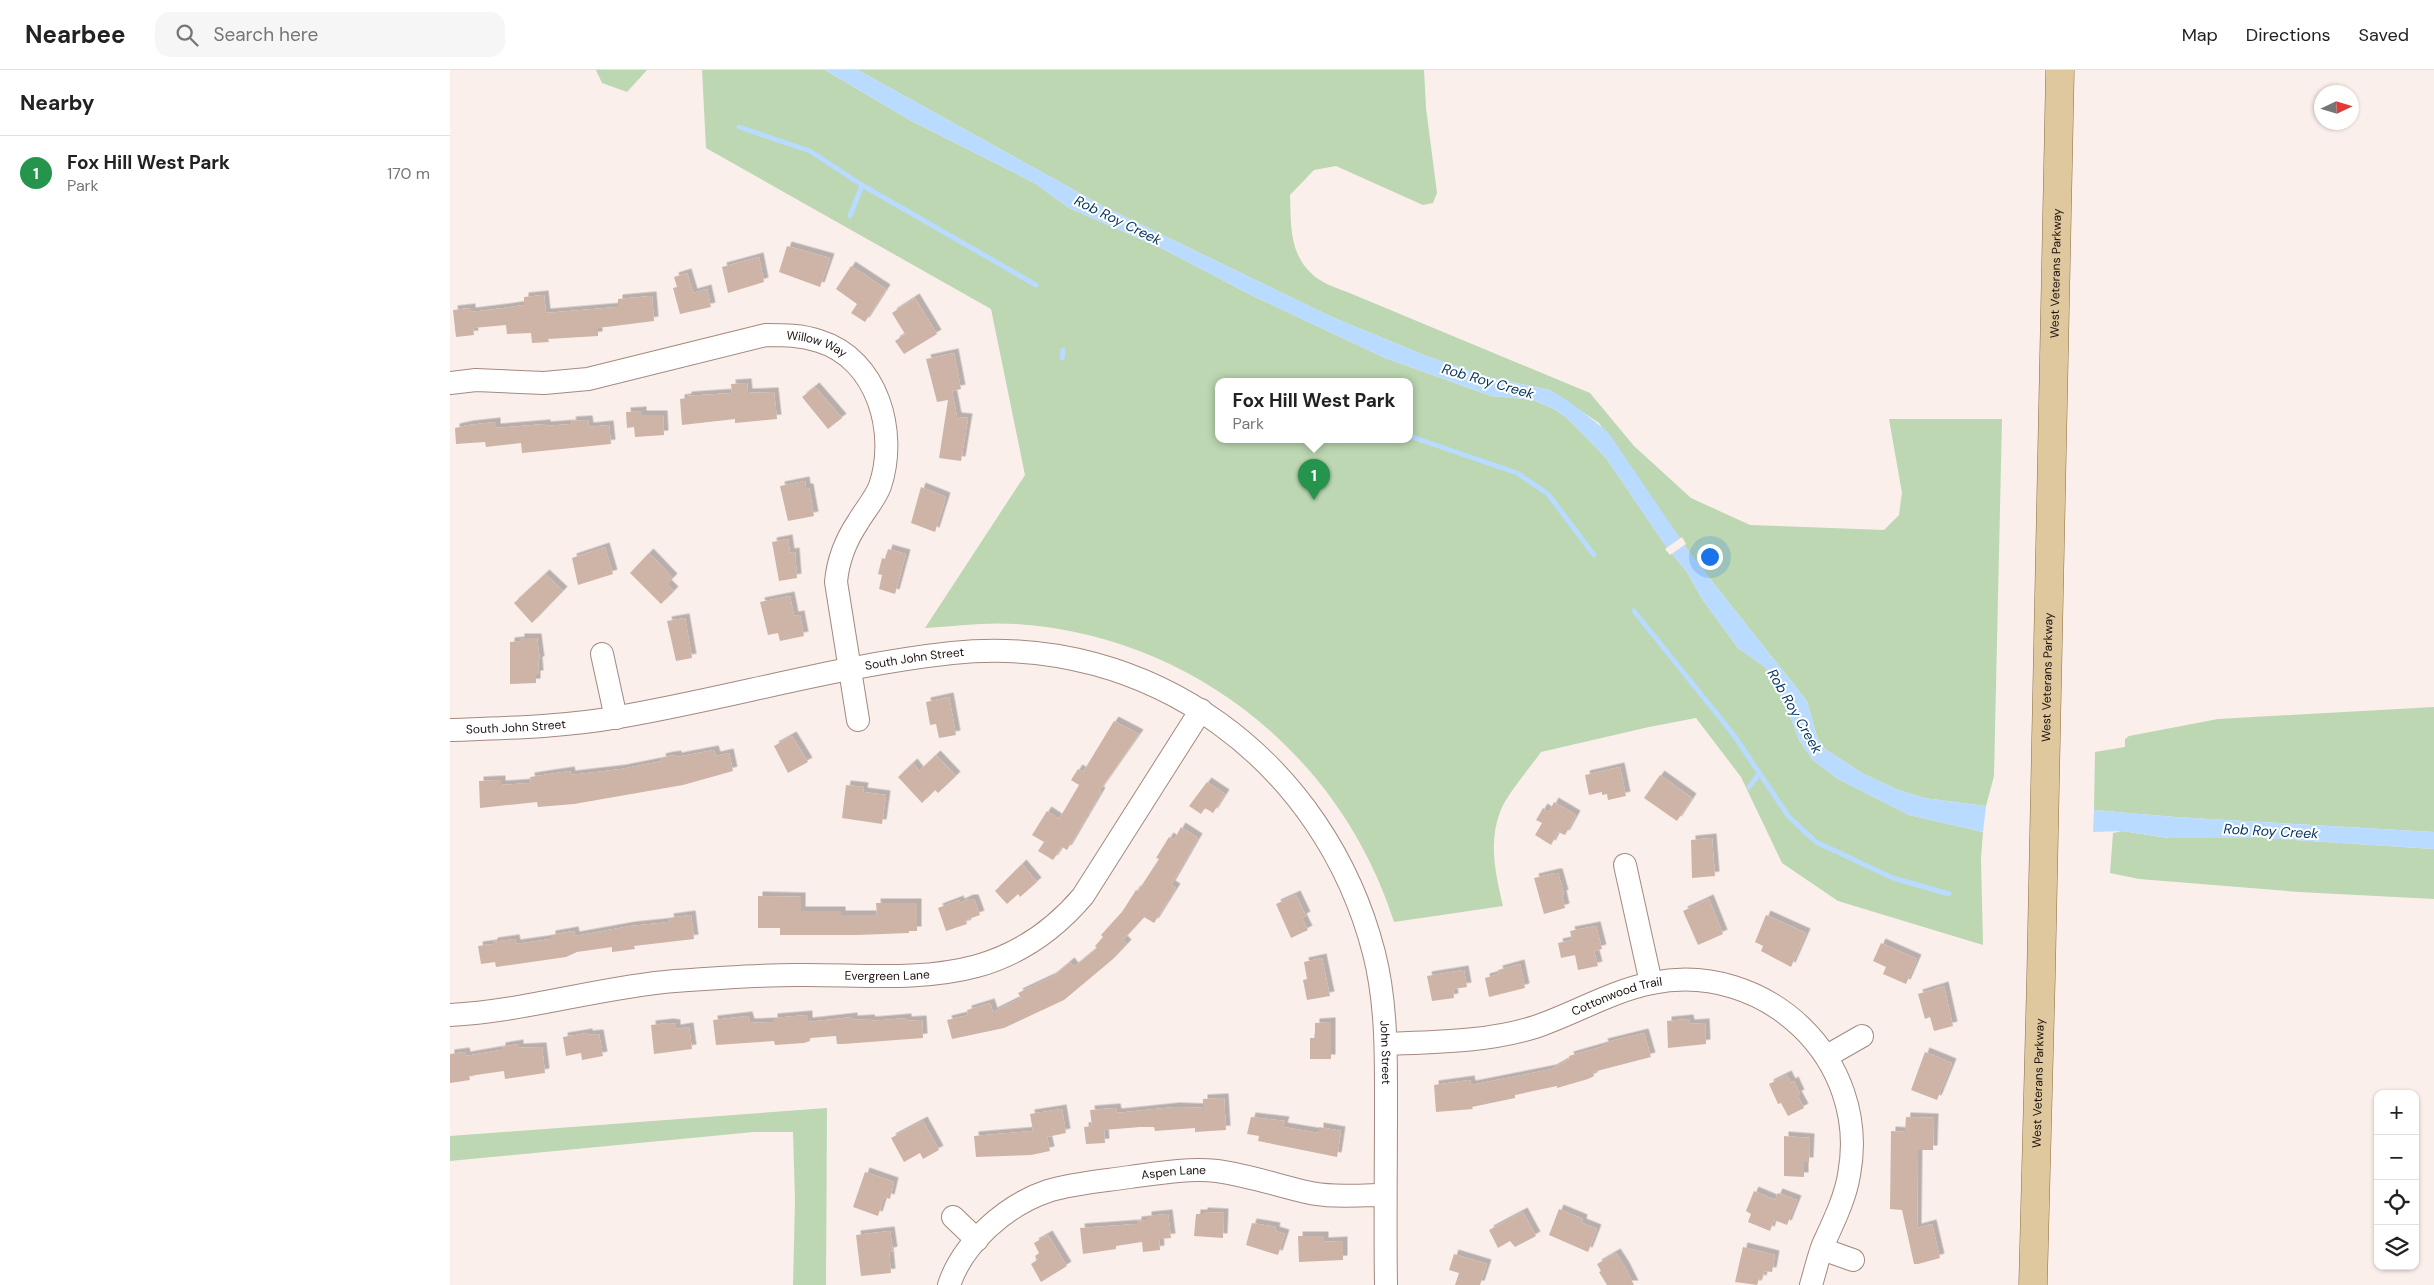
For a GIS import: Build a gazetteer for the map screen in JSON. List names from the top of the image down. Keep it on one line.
{"streets":{"main road":["West Veterans Parkway"],"street":["Willow Way","South John Street","Evergreen Lane","Cottonwood Trail","John Street","Aspen Lane"]},"crossings":[["Willow Way","South John Street"],["South John Street","Evergreen Lane"],["South John Street","John Street"],["Cottonwood Trail","John Street"],["John Street","Aspen Lane"]],"water":["Rob Roy Creek"],"north":"right","page":{"header":"Nearbee","search":"Search here","nav":["Map","Directions","Saved"],"heading":"Nearby","list":[{"mark":"1","name":"Fox Hill West Park","note":"Park","value":"170 m"}],"popup":["Fox Hill West Park","Park"],"pins":"1","map_buttons":["+","−"]}}
